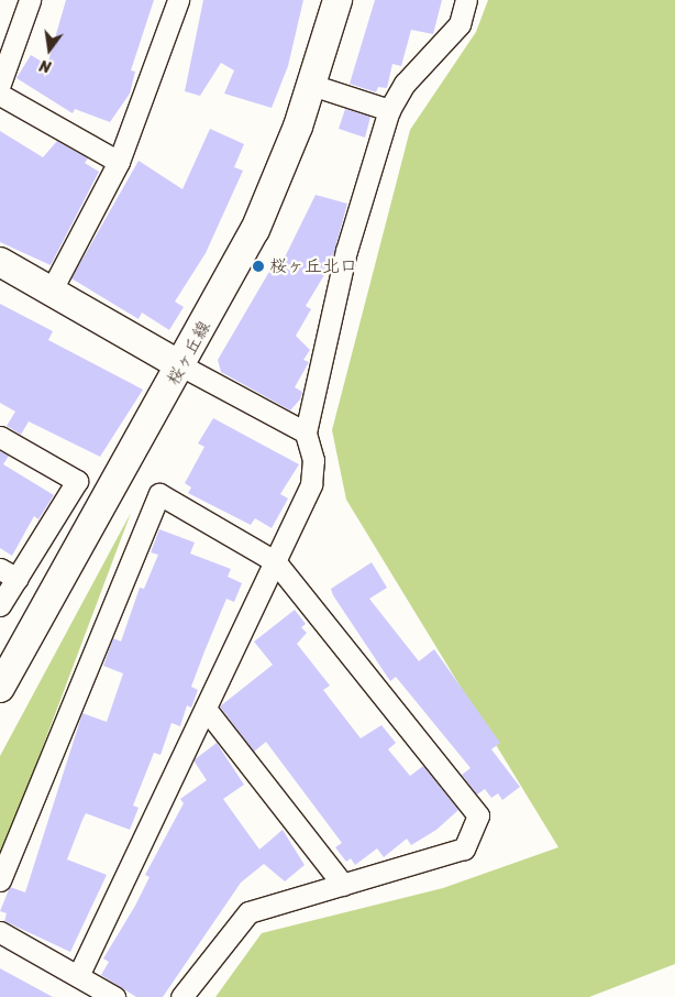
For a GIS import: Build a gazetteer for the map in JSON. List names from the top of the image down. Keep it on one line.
{"streets":{"street":["桜ヶ丘線"]},"places":["桜ヶ丘北口"],"north":"bottom"}
